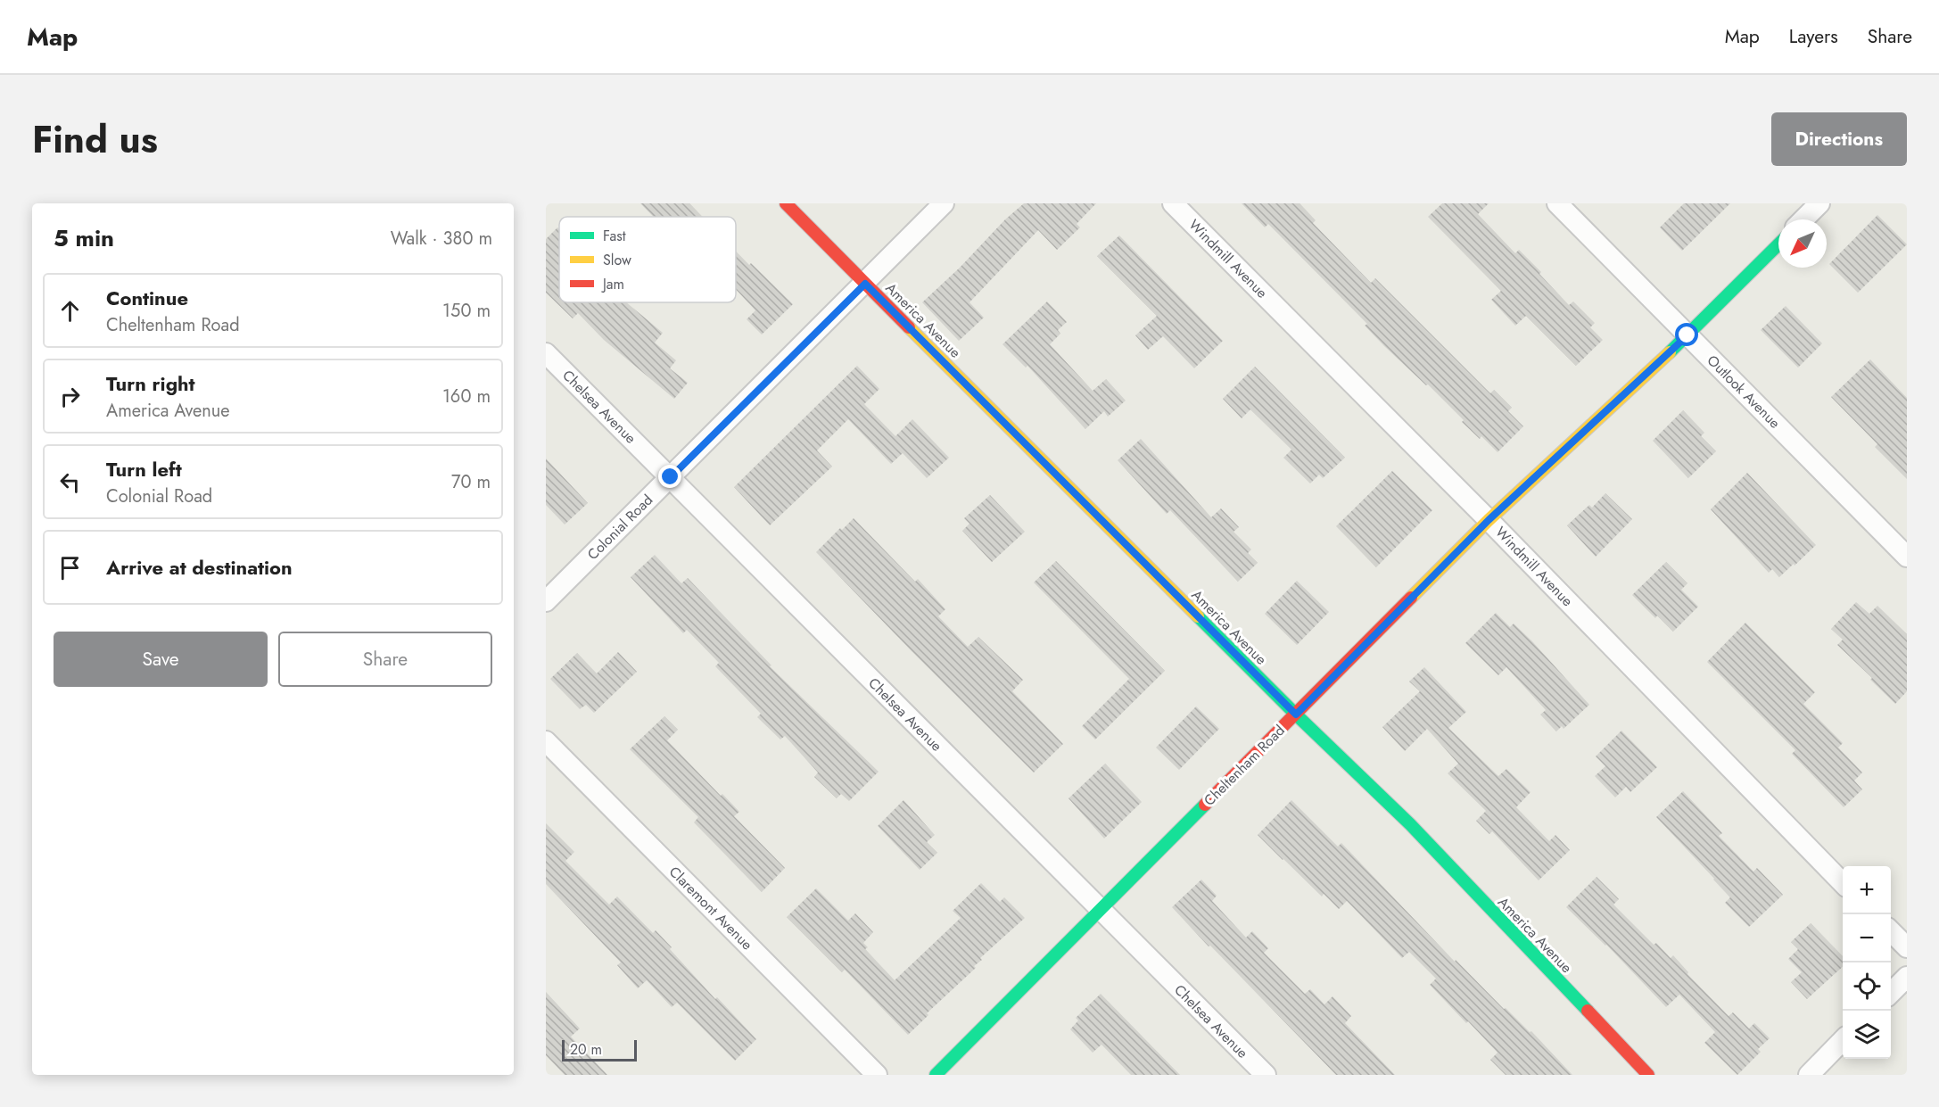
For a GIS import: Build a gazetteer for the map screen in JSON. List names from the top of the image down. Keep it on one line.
{"streets":{"street":["Windmill Avenue","America Avenue","Outlook Avenue","Chelsea Avenue","Colonial Road","Cheltenham Road","Claremont Avenue"]},"crossings":[["Windmill Avenue","Cheltenham Road"],["America Avenue","Colonial Road"],["America Avenue","Cheltenham Road"],["Outlook Avenue","Cheltenham Road"],["Chelsea Avenue","Colonial Road"],["Chelsea Avenue","Cheltenham Road"]],"legend":["Fast","Slow","Jam"],"scale_bar":"20 m","north":"bottom left","page":{"header":"Map","nav":["Map","Layers","Share"],"title":"Find us","buttons":["Directions",["Save","Share"]],"heading":["5 min","Walk · 380 m"],"list":[["Continue","Cheltenham Road","150 m"],["Turn right","America Avenue","160 m"],["Turn left","Colonial Road","70 m"],"Arrive at destination"],"map_buttons":["+","−"],"scale":"20 m"}}
